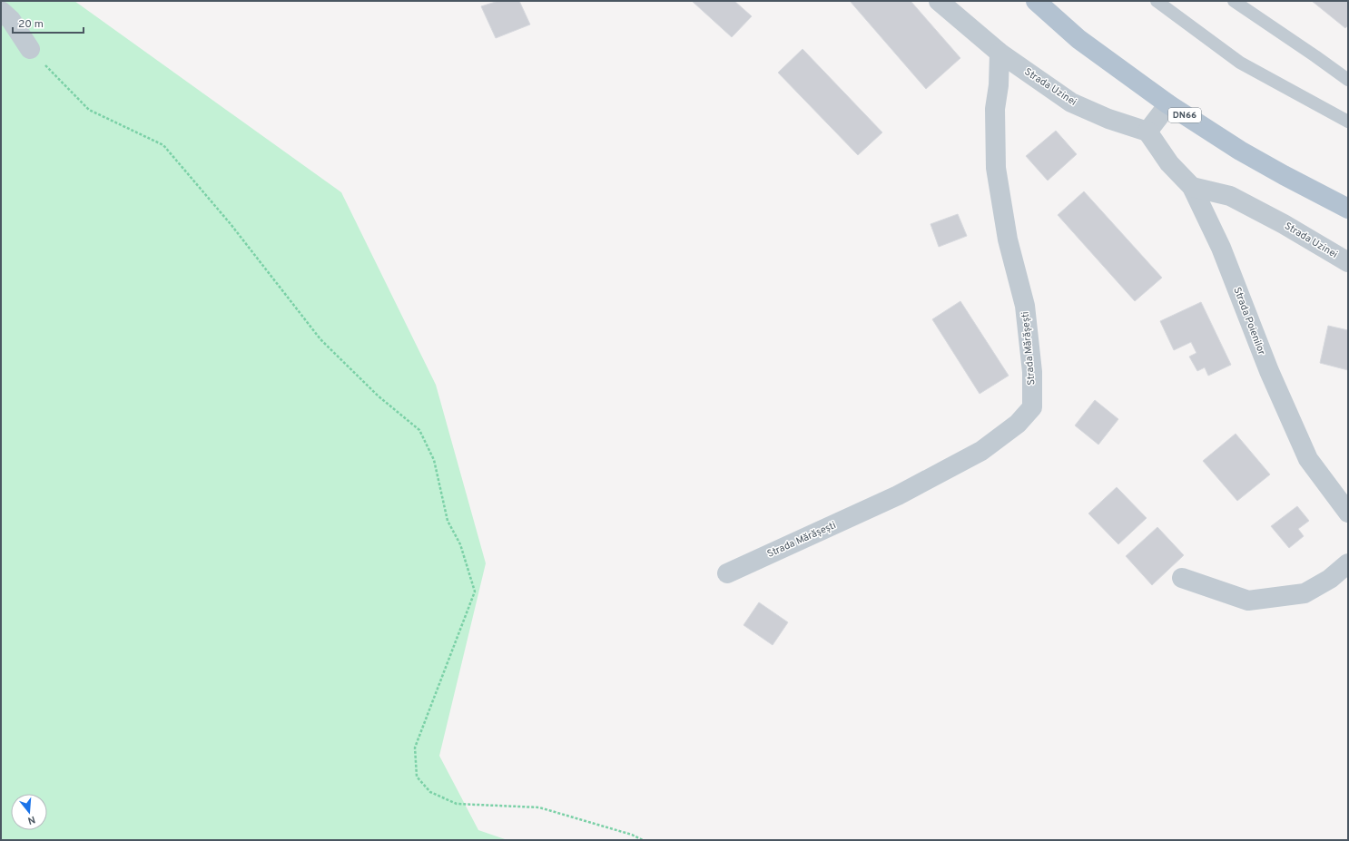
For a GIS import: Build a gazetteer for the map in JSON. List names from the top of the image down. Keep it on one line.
{"streets":{"main road":["DN66"],"street":["Strada Uzinei","Strada Poienilor","Strada Mărășești"]},"crossings":[["Strada Uzinei","Strada Poienilor"],["Strada Uzinei","Strada Mărășești"]],"scale_bar":"20 m","north":"bottom"}
